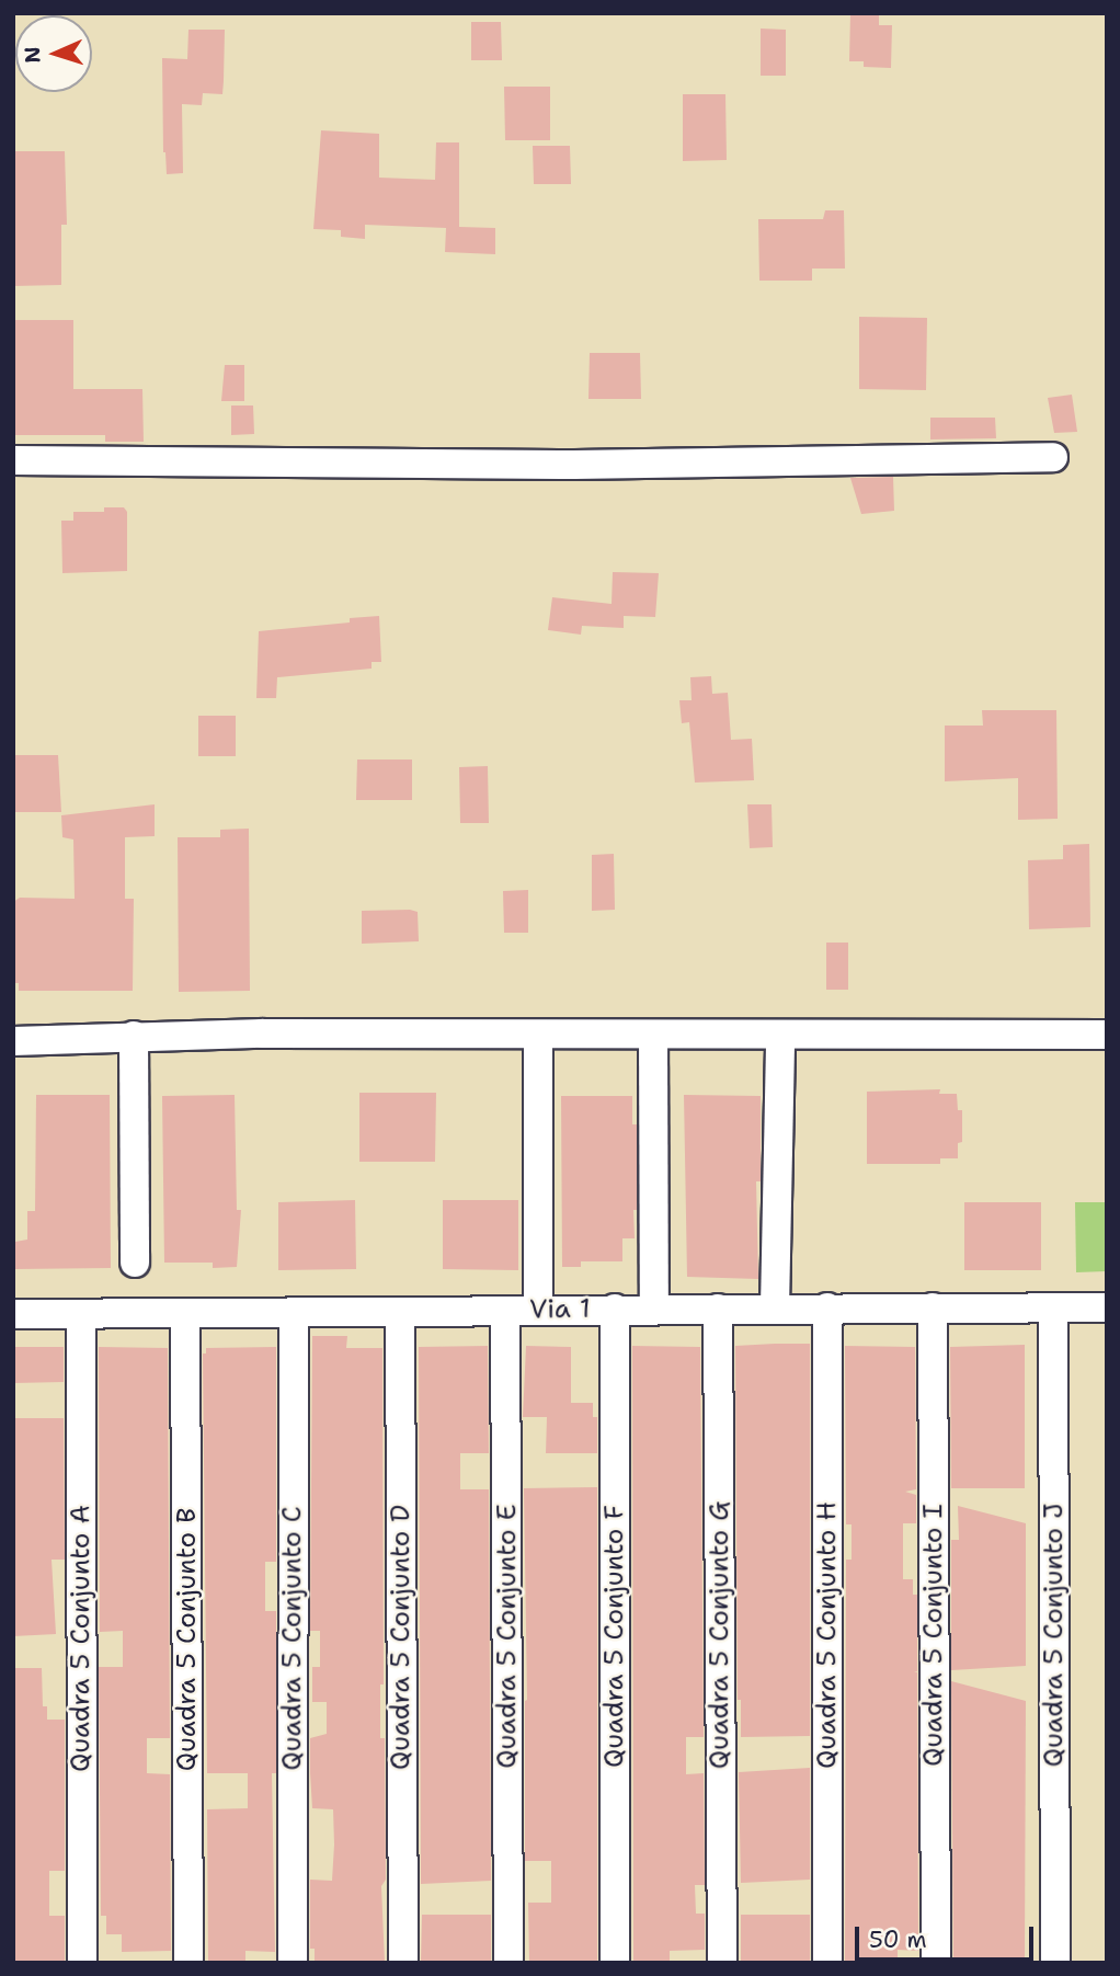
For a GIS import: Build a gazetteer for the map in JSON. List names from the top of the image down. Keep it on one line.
{"streets":{"street":["Via 1","Quadra 5 Conjunto G","Quadra 5 Conjunto H","Quadra 5 Conjunto I","Quadra 5 Conjunto J","Quadra 5 Conjunto E","Quadra 5 Conjunto F","Quadra 5 Conjunto D","Quadra 5 Conjunto A","Quadra 5 Conjunto C","Quadra 5 Conjunto B"]},"crossings":[["Via 1","Quadra 5 Conjunto G"],["Via 1","Quadra 5 Conjunto H"],["Via 1","Quadra 5 Conjunto I"],["Via 1","Quadra 5 Conjunto J"],["Via 1","Quadra 5 Conjunto E"],["Via 1","Quadra 5 Conjunto F"],["Via 1","Quadra 5 Conjunto D"],["Via 1","Quadra 5 Conjunto A"],["Via 1","Quadra 5 Conjunto C"],["Via 1","Quadra 5 Conjunto B"]],"scale_bar":"50 m","north":"left"}
